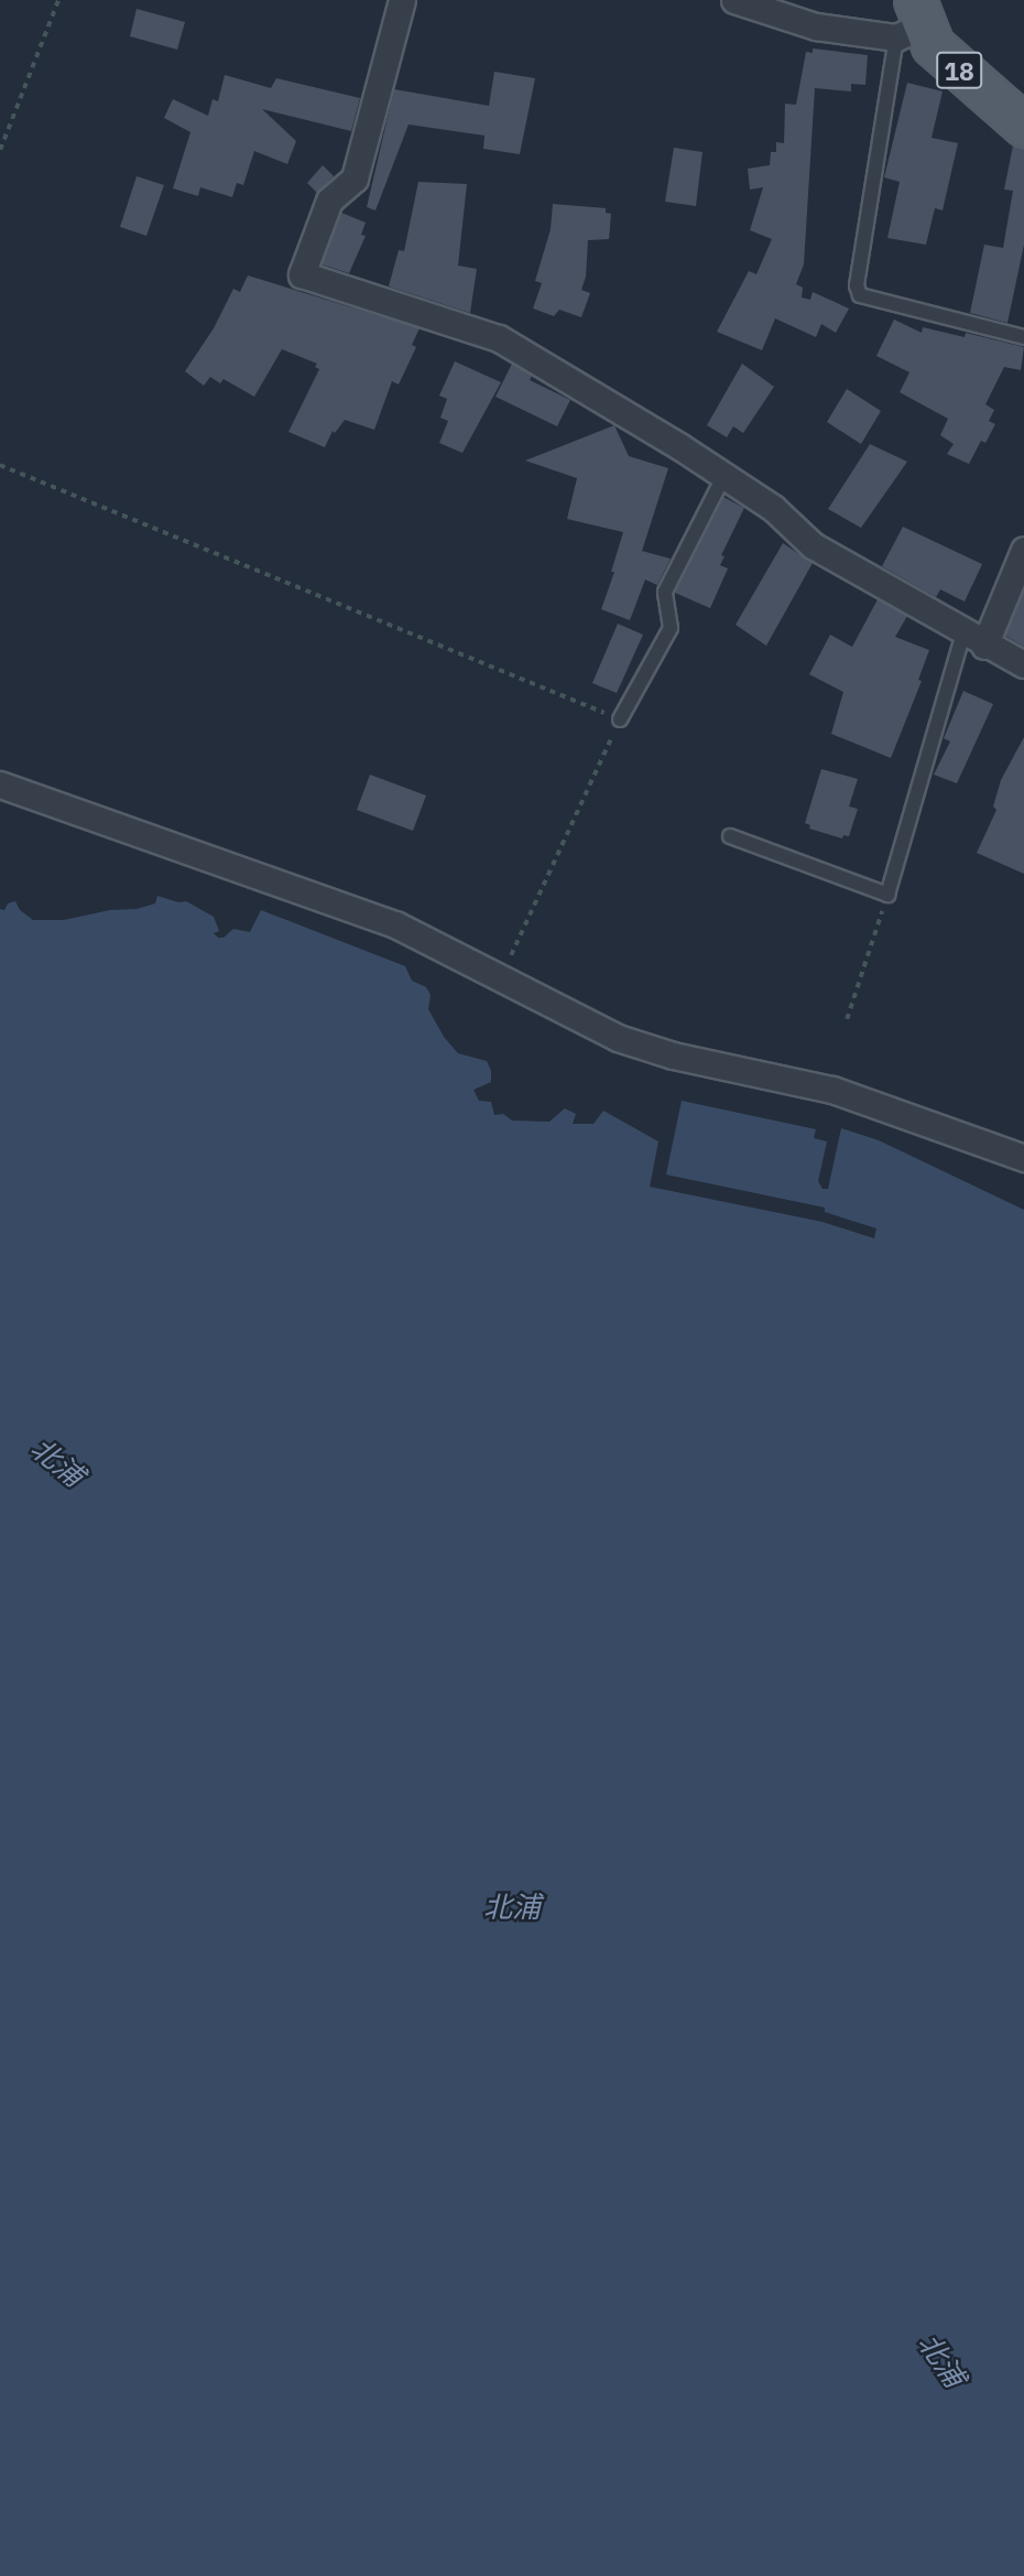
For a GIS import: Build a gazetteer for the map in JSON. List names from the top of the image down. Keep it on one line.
{"streets":{"main road":["18"]},"water":["北浦"]}
